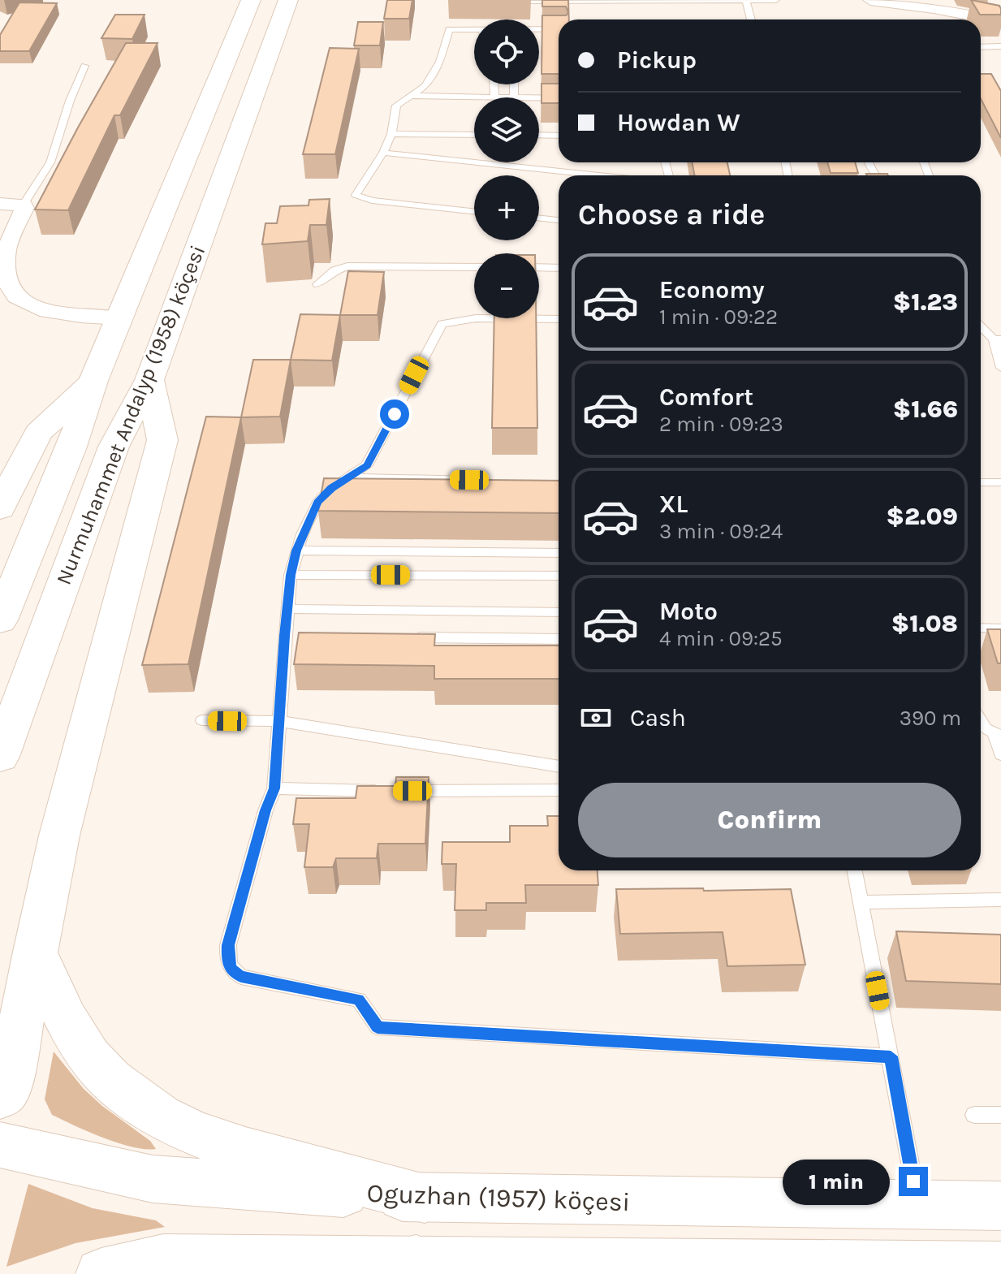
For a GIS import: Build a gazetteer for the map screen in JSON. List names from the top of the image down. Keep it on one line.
{"streets":{"main road":["Nurmuhammet Andalyp (1958) köçesi","Oguzhan (1957) köçesi"]},"page":{"map_buttons":["+","−"],"banner":["Pickup","Howdan W"],"heading":"Choose a ride","list":[{"name":"Economy","note":"1 min · 09:22","value":"$1.23"},{"name":"Comfort","note":"2 min · 09:23","value":"$1.66"},{"name":"XL","note":"3 min · 09:24","value":"$2.09"},{"name":"Moto","note":"4 min · 09:25","value":"$1.08"}],"pay":["Cash","390 m"],"buttons":"Confirm","bubble":"1 min"}}
